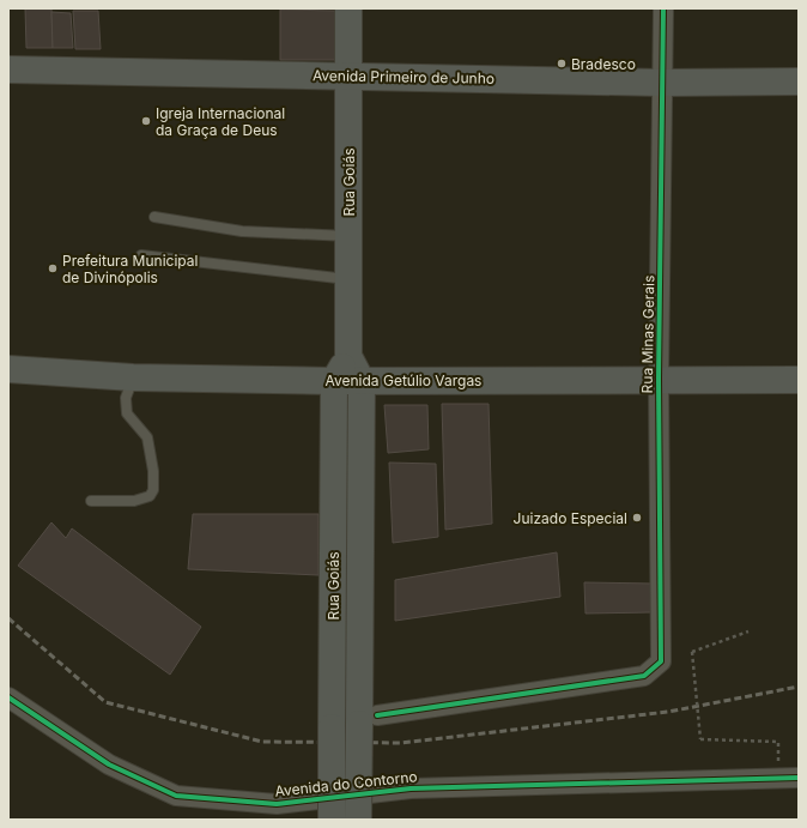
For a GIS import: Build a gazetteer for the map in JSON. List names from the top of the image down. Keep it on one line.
{"streets":{"main road":["Avenida Primeiro de Junho","Rua Goiás","Avenida Getúlio Vargas"],"street":["Rua Minas Gerais","Avenida do Contorno"]},"crossings":[["Avenida Primeiro de Junho","Rua Goiás"],["Avenida Primeiro de Junho","Rua Minas Gerais"],["Rua Goiás","Rua Minas Gerais"],["Rua Goiás","Avenida Getúlio Vargas"],["Rua Minas Gerais","Avenida Getúlio Vargas"]],"places":["Bradesco","Igreja Internacional da Graça de Deus","Prefeitura Municipal de Divinópolis","Juizado Especial"]}
